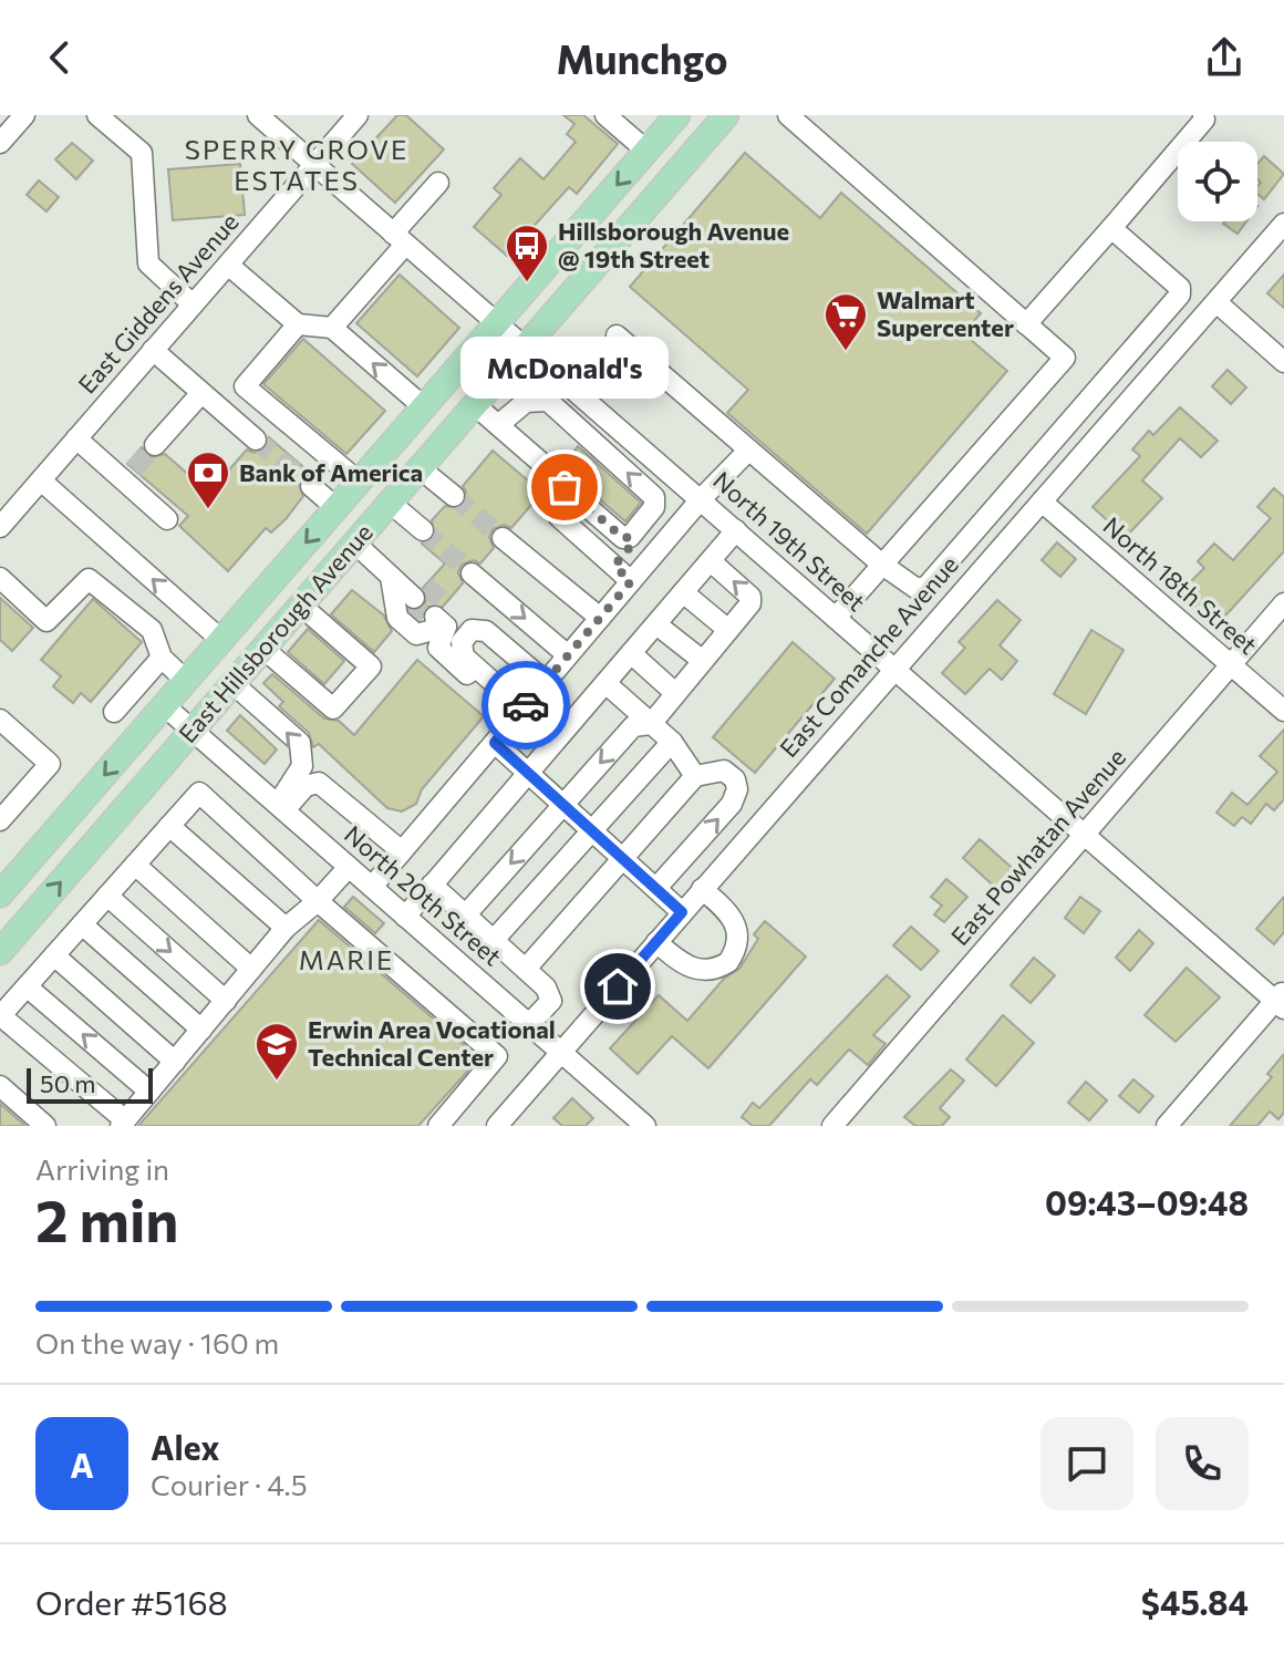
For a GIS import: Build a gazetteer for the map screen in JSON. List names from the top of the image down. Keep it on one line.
{"streets":{"main road":["East Hillsborough Avenue"],"street":["East Giddens Avenue","North 19th Street","North 18th Street","East Comanche Avenue","East Powhatan Avenue","North 20th Street"]},"crossings":[["East Giddens Avenue","North 19th Street"],["North 19th Street","East Hillsborough Avenue"],["North 19th Street","East Comanche Avenue"],["North 19th Street","East Powhatan Avenue"],["North 18th Street","East Comanche Avenue"],["North 18th Street","East Powhatan Avenue"],["East Hillsborough Avenue","North 20th Street"],["East Comanche Avenue","North 20th Street"]],"districts":["SPERRY GROVE ESTATES","MARIE"],"places":{"bus stop":["Hillsborough Avenue @ 19th Street"],"supermarket":["Walmart Supercenter"],"other":["McDonald's"],"bank":["Bank of America"],"school or university":["Erwin Area Vocational Technical Center"]},"scale_bar":"50 m","page":{"header":"Munchgo","bubble":"McDonald's","scale":"50 m","heading":["2 min","Arriving in","09:43–09:48"],"panel":["Alex","Courier · 4.5","Order #5168","$45.84"],"bar":"On the way · 160 m","round":"A"}}
